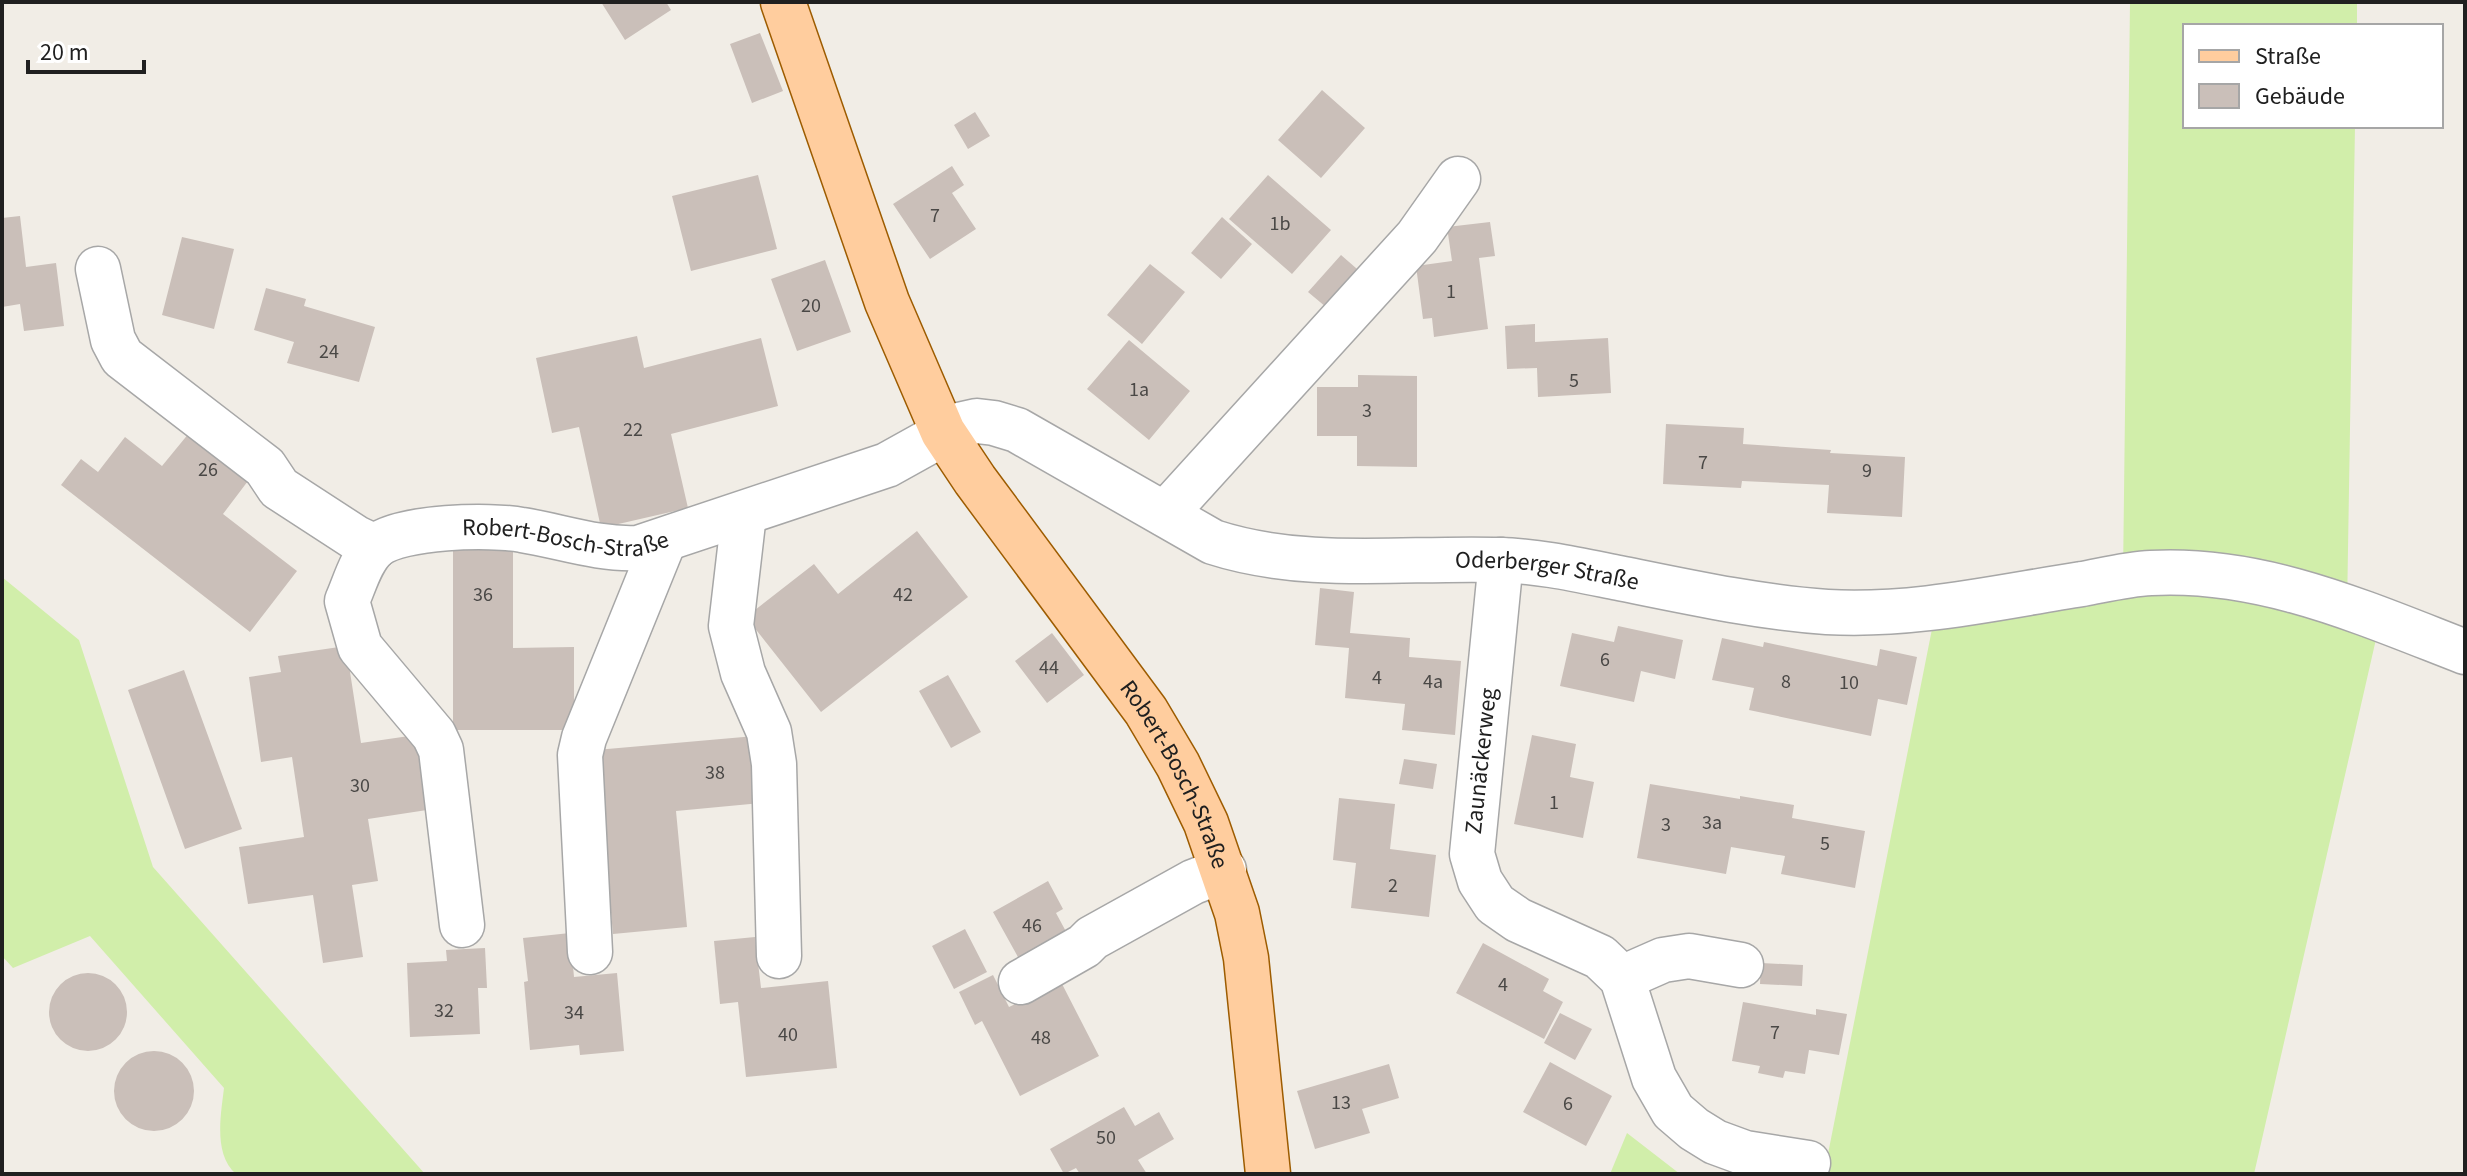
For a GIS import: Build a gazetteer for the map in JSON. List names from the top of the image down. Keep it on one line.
{"streets":{"main road":["Robert-Bosch-Straße"],"street":["Oderberger Straße","Zaunäckerweg"]},"crossings":[["Robert-Bosch-Straße","Oderberger Straße"],["Oderberger Straße","Zaunäckerweg"]],"house_numbers":["7","1b","1","20","24","5","1a","3","22","7","26","9","36","42","6","44","4","4a","8","10","38","30","1","3a","3","5","2","46","4","32","34","7","40","48","13","6","50"],"legend":["Straße","Gebäude"],"scale_bar":"20 m"}
